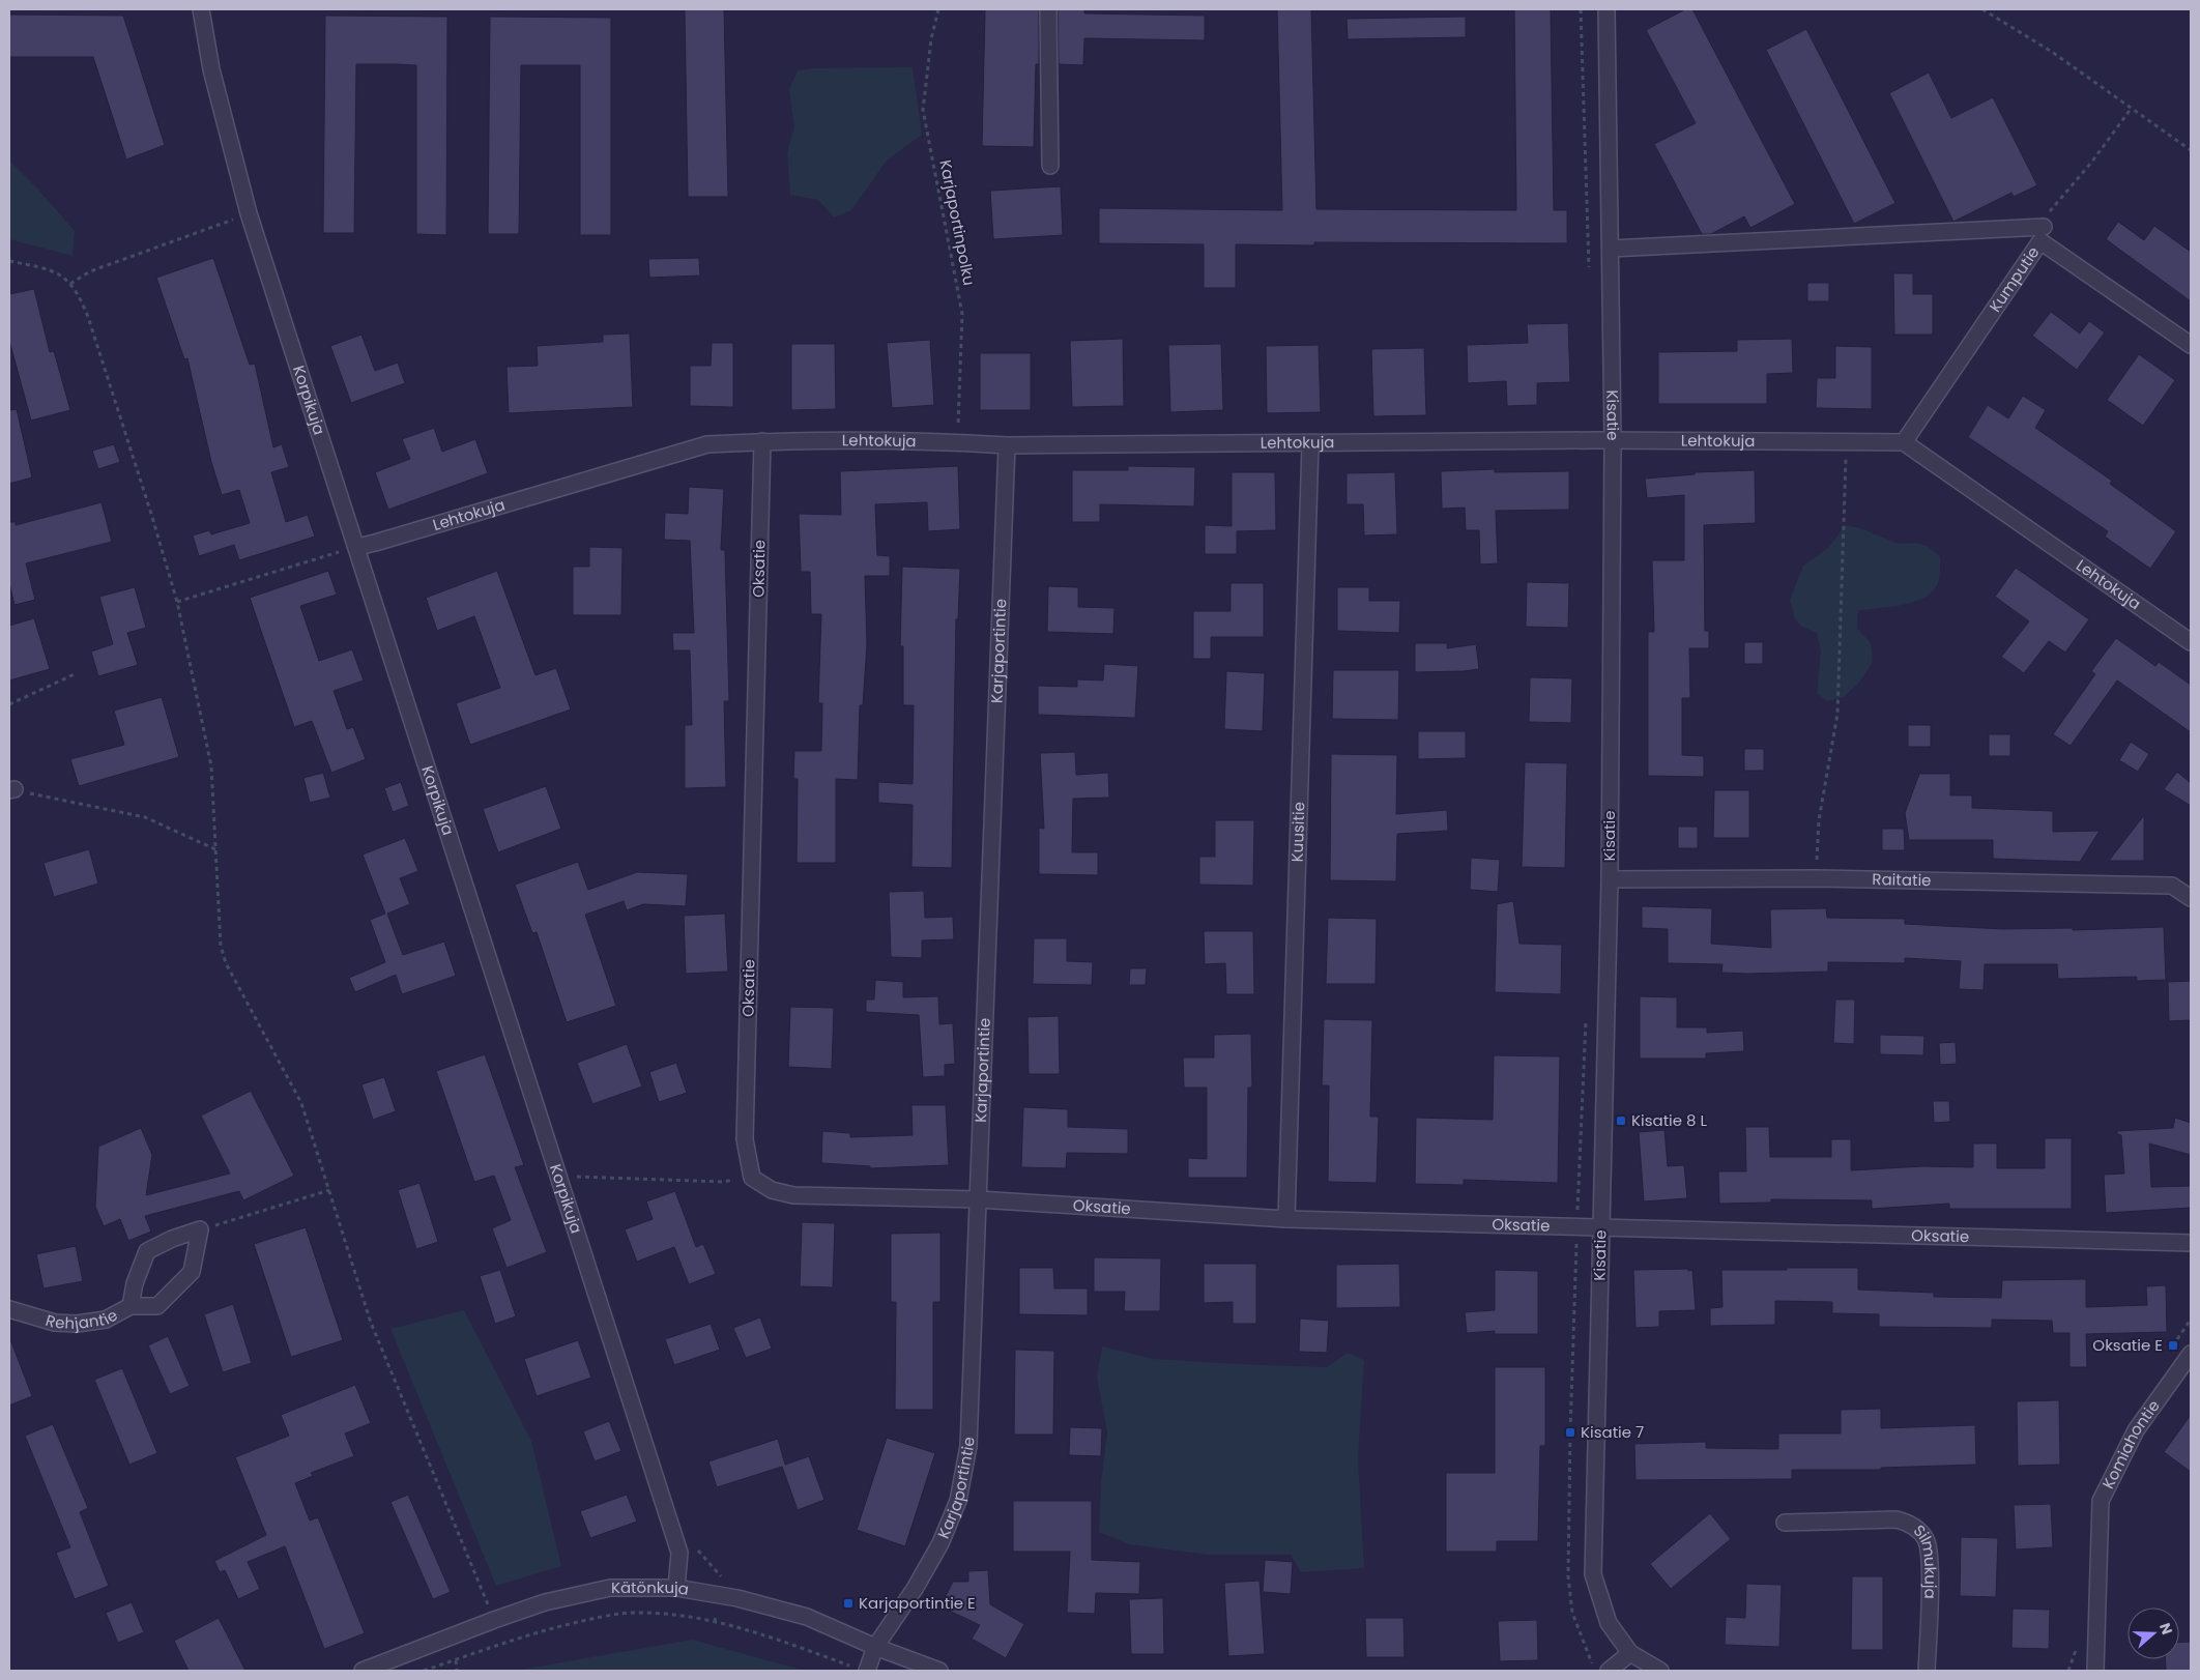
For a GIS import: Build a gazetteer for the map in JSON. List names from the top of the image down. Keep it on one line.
{"streets":{"street":["Kumputie","Korpikuja","Kisatie","Lehtokuja","Oksatie","Karjaportintie","Kuusitie","Raitatie","Rehjantie","Komiahontie","Silmukuja","Kätönkuja"],"path":["Karjaportinpolku"]},"crossings":[["Karjaportinpolku","Lehtokuja"],["Kumputie","Lehtokuja"],["Korpikuja","Lehtokuja"],["Korpikuja","Kätönkuja"],["Kisatie","Lehtokuja"],["Kisatie","Oksatie"],["Kisatie","Raitatie"],["Lehtokuja","Oksatie"],["Lehtokuja","Karjaportintie"],["Lehtokuja","Kuusitie"],["Oksatie","Karjaportintie"],["Oksatie","Kuusitie"],["Karjaportintie","Kätönkuja"]],"places":{"transit":["Kisatie 8 L","Oksatie E","Kisatie 7","Karjaportintie E"]},"north":"right"}
